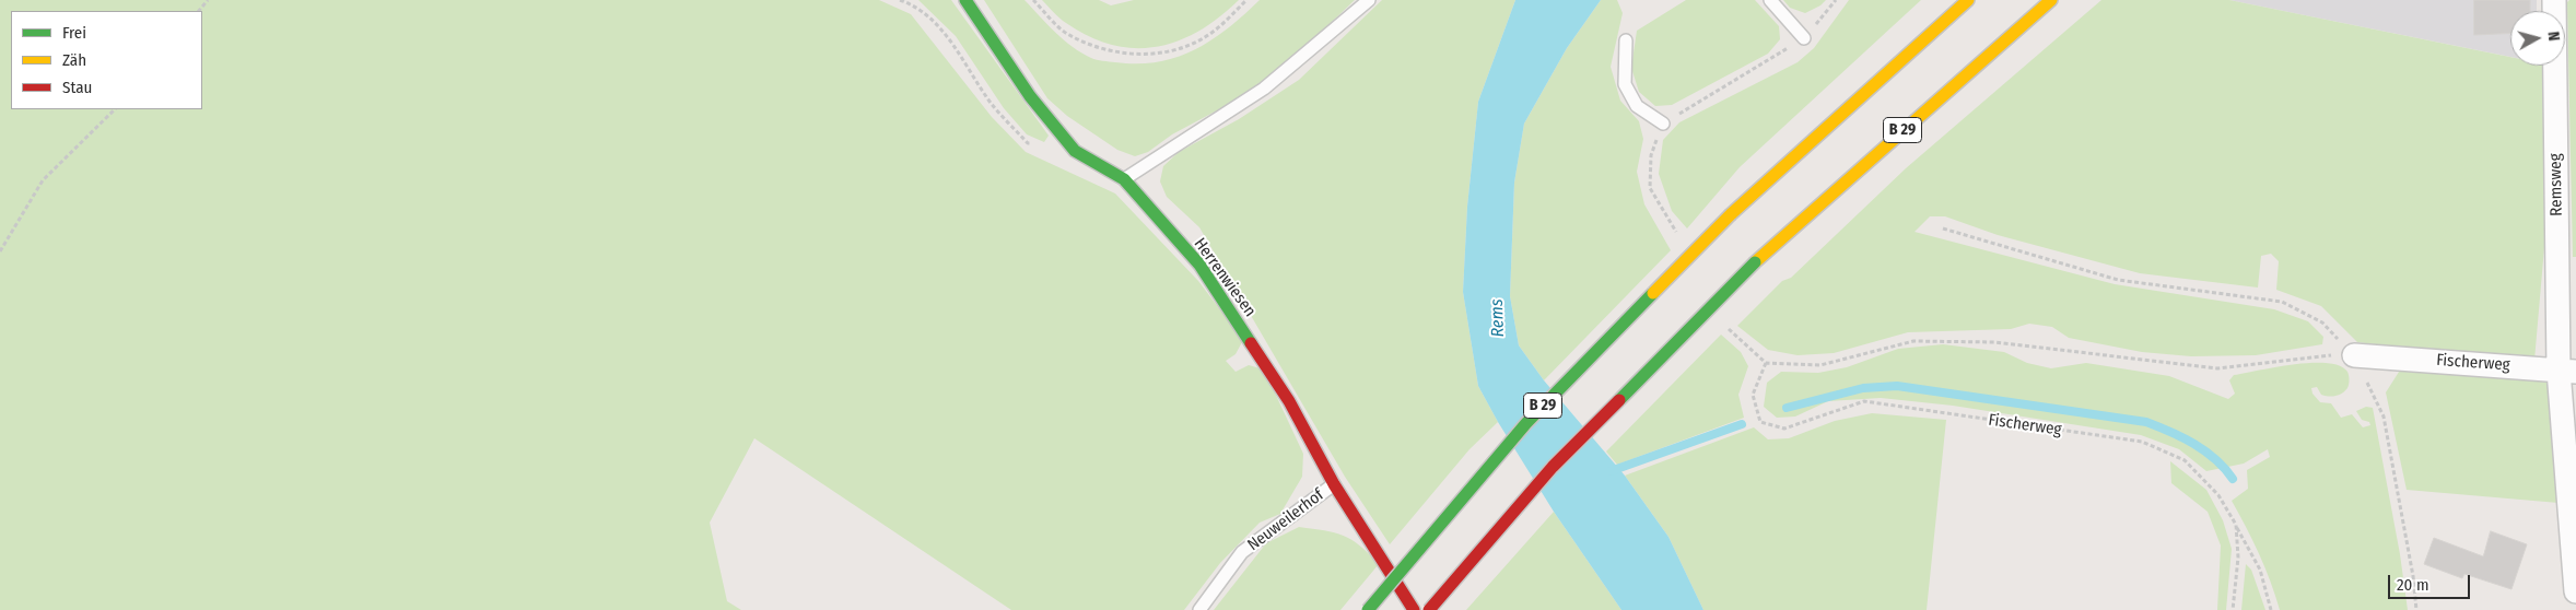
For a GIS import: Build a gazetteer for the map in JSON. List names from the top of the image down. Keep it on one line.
{"streets":{"main road":["B 29","Herrenwiesen"],"street":["Remsweg","Fischerweg"],"lane":["Neuweilerhof"]},"crossings":[["Remsweg","Fischerweg"],["Herrenwiesen","Neuweilerhof"]],"water":["Rems"],"legend":["Frei","Zäh","Stau"],"scale_bar":"20 m","north":"right"}
